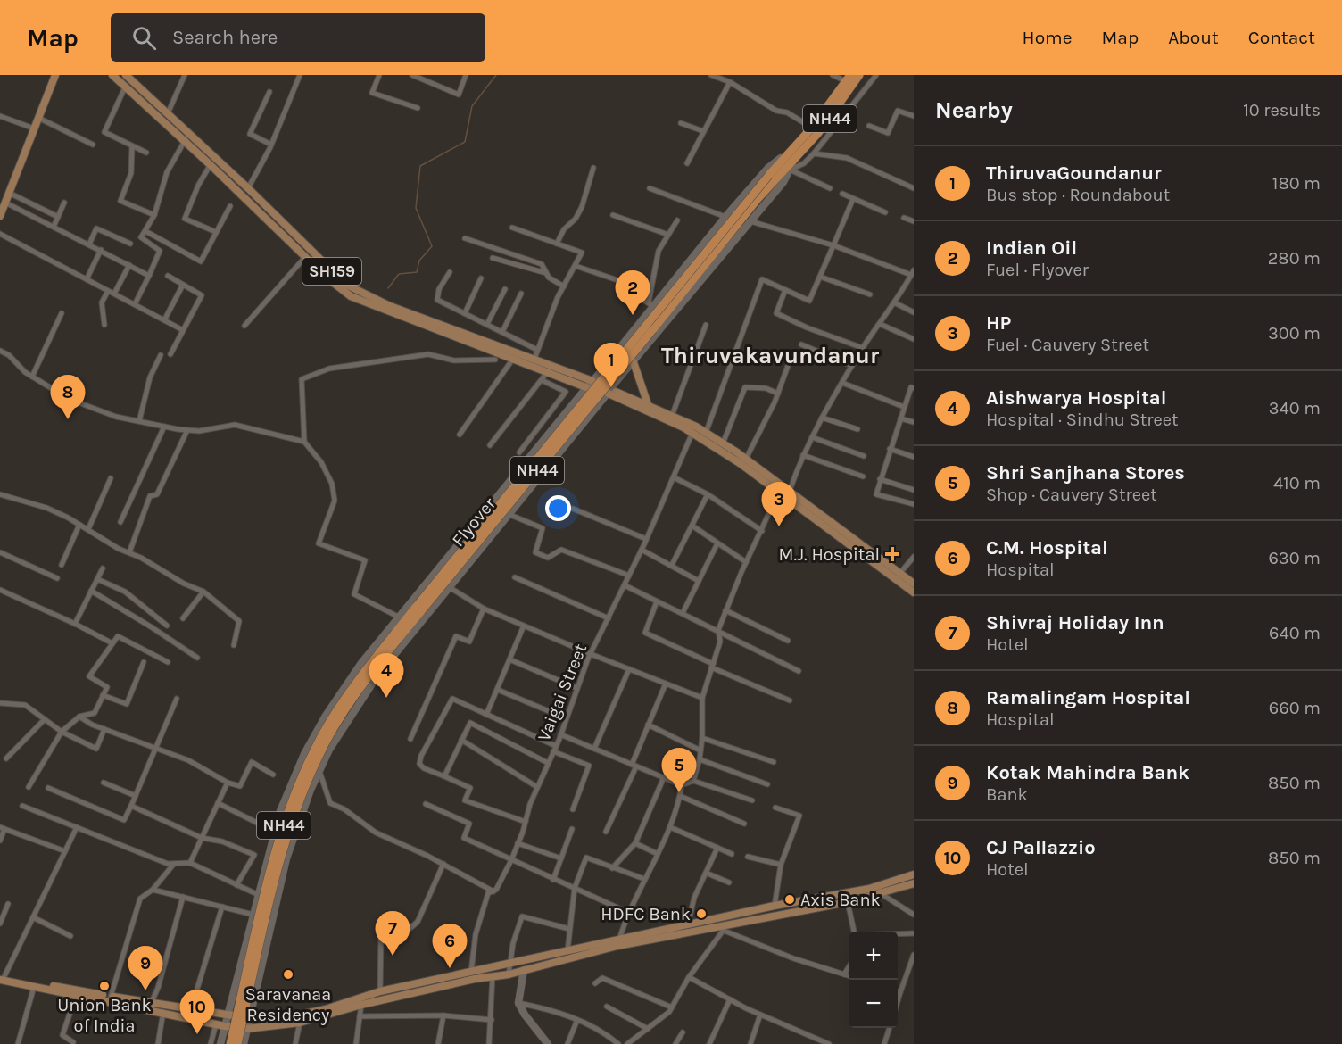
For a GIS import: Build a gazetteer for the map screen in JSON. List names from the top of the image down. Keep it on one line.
{"streets":{"highway":["NH44","Flyover"],"main road":["SH159"],"street":["Vaigai Street"]},"crossings":[["NH44","Flyover"],["SH159","Vaigai Street"]],"districts":["Thiruvakavundanur"],"places":{"health":["M.J. Hospital"],"other":["Axis Bank","HDFC Bank","Saravanaa Residency","Union Bank of India"]},"page":{"header":"Map","search":"Search here","nav":["Home","Map","About","Contact"],"heading":["Nearby","10 results"],"list":[{"mark":"1","name":"ThiruvaGoundanur","note":"Bus stop · Roundabout","value":"180 m"},{"mark":"2","name":"Indian Oil","note":"Fuel · Flyover","value":"280 m"},{"mark":"3","name":"HP","note":"Fuel · Cauvery Street","value":"300 m"},{"mark":"4","name":"Aishwarya Hospital","note":"Hospital · Sindhu Street","value":"340 m"},{"mark":"5","name":"Shri Sanjhana Stores","note":"Shop · Cauvery Street","value":"410 m"},{"mark":"6","name":"C.M. Hospital","note":"Hospital","value":"630 m"},{"mark":"7","name":"Shivraj Holiday Inn","note":"Hotel","value":"640 m"},{"mark":"8","name":"Ramalingam Hospital","note":"Hospital","value":"660 m"},{"mark":"9","name":"Kotak Mahindra Bank","note":"Bank","value":"850 m"},{"mark":"10","name":"CJ Pallazzio","note":"Hotel","value":"850 m"}],"pins":["2","1","8","3","4","5","7","6","9","10"],"map_buttons":["+","−"]}}
